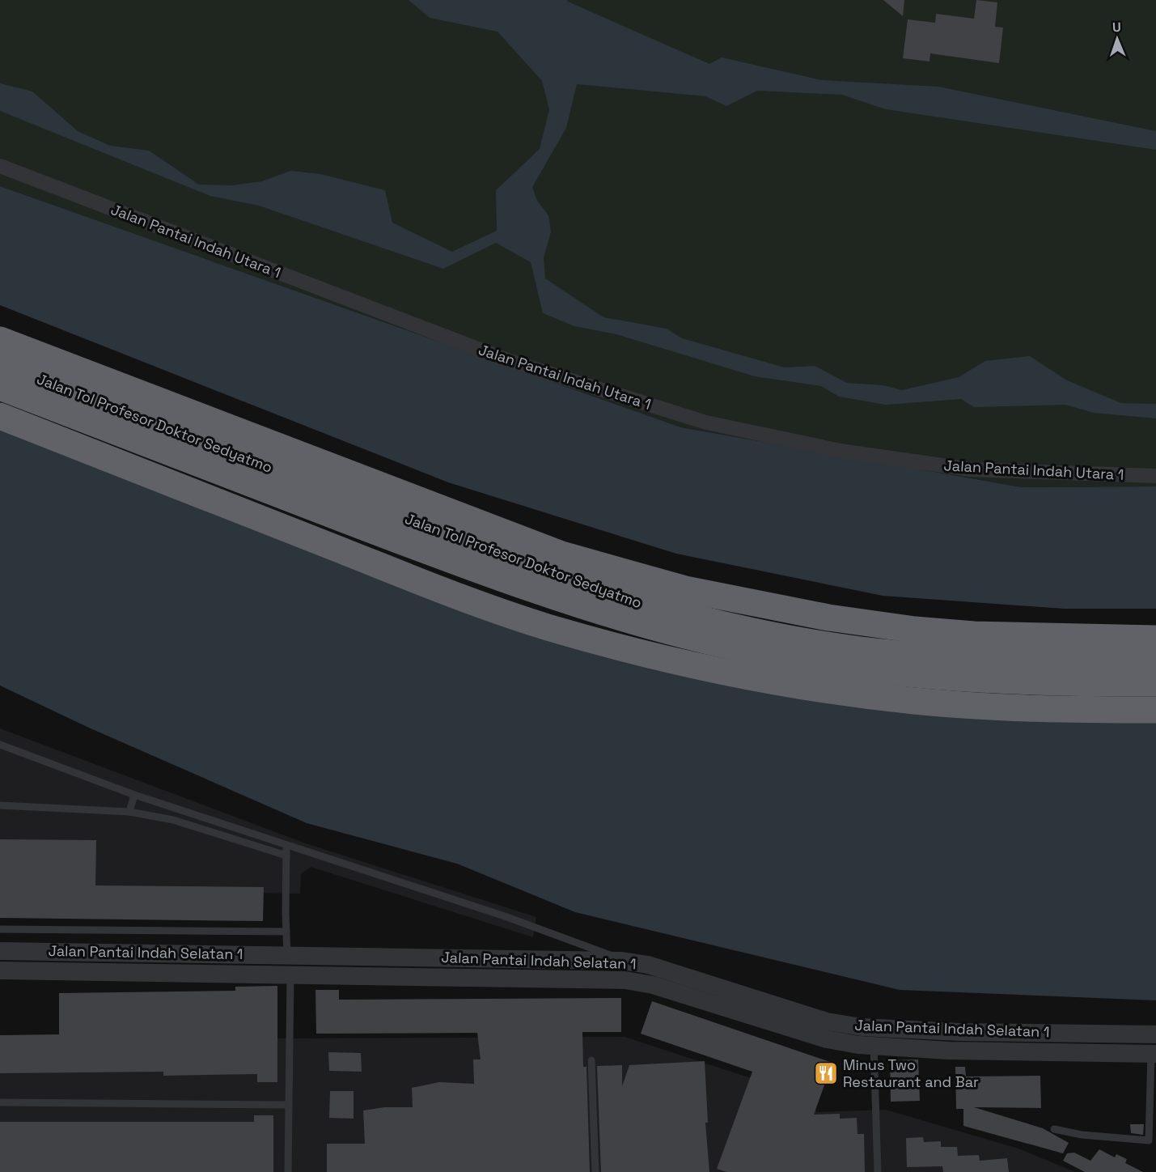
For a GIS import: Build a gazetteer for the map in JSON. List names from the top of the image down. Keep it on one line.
{"streets":{"highway":["Jalan Tol Profesor Doktor Sedyatmo"],"street":["Jalan Pantai Indah Utara 1","Jalan Pantai Indah Selatan 1"]},"places":{"restaurant":["Minus Two Restaurant and Bar"]},"north":"top"}
